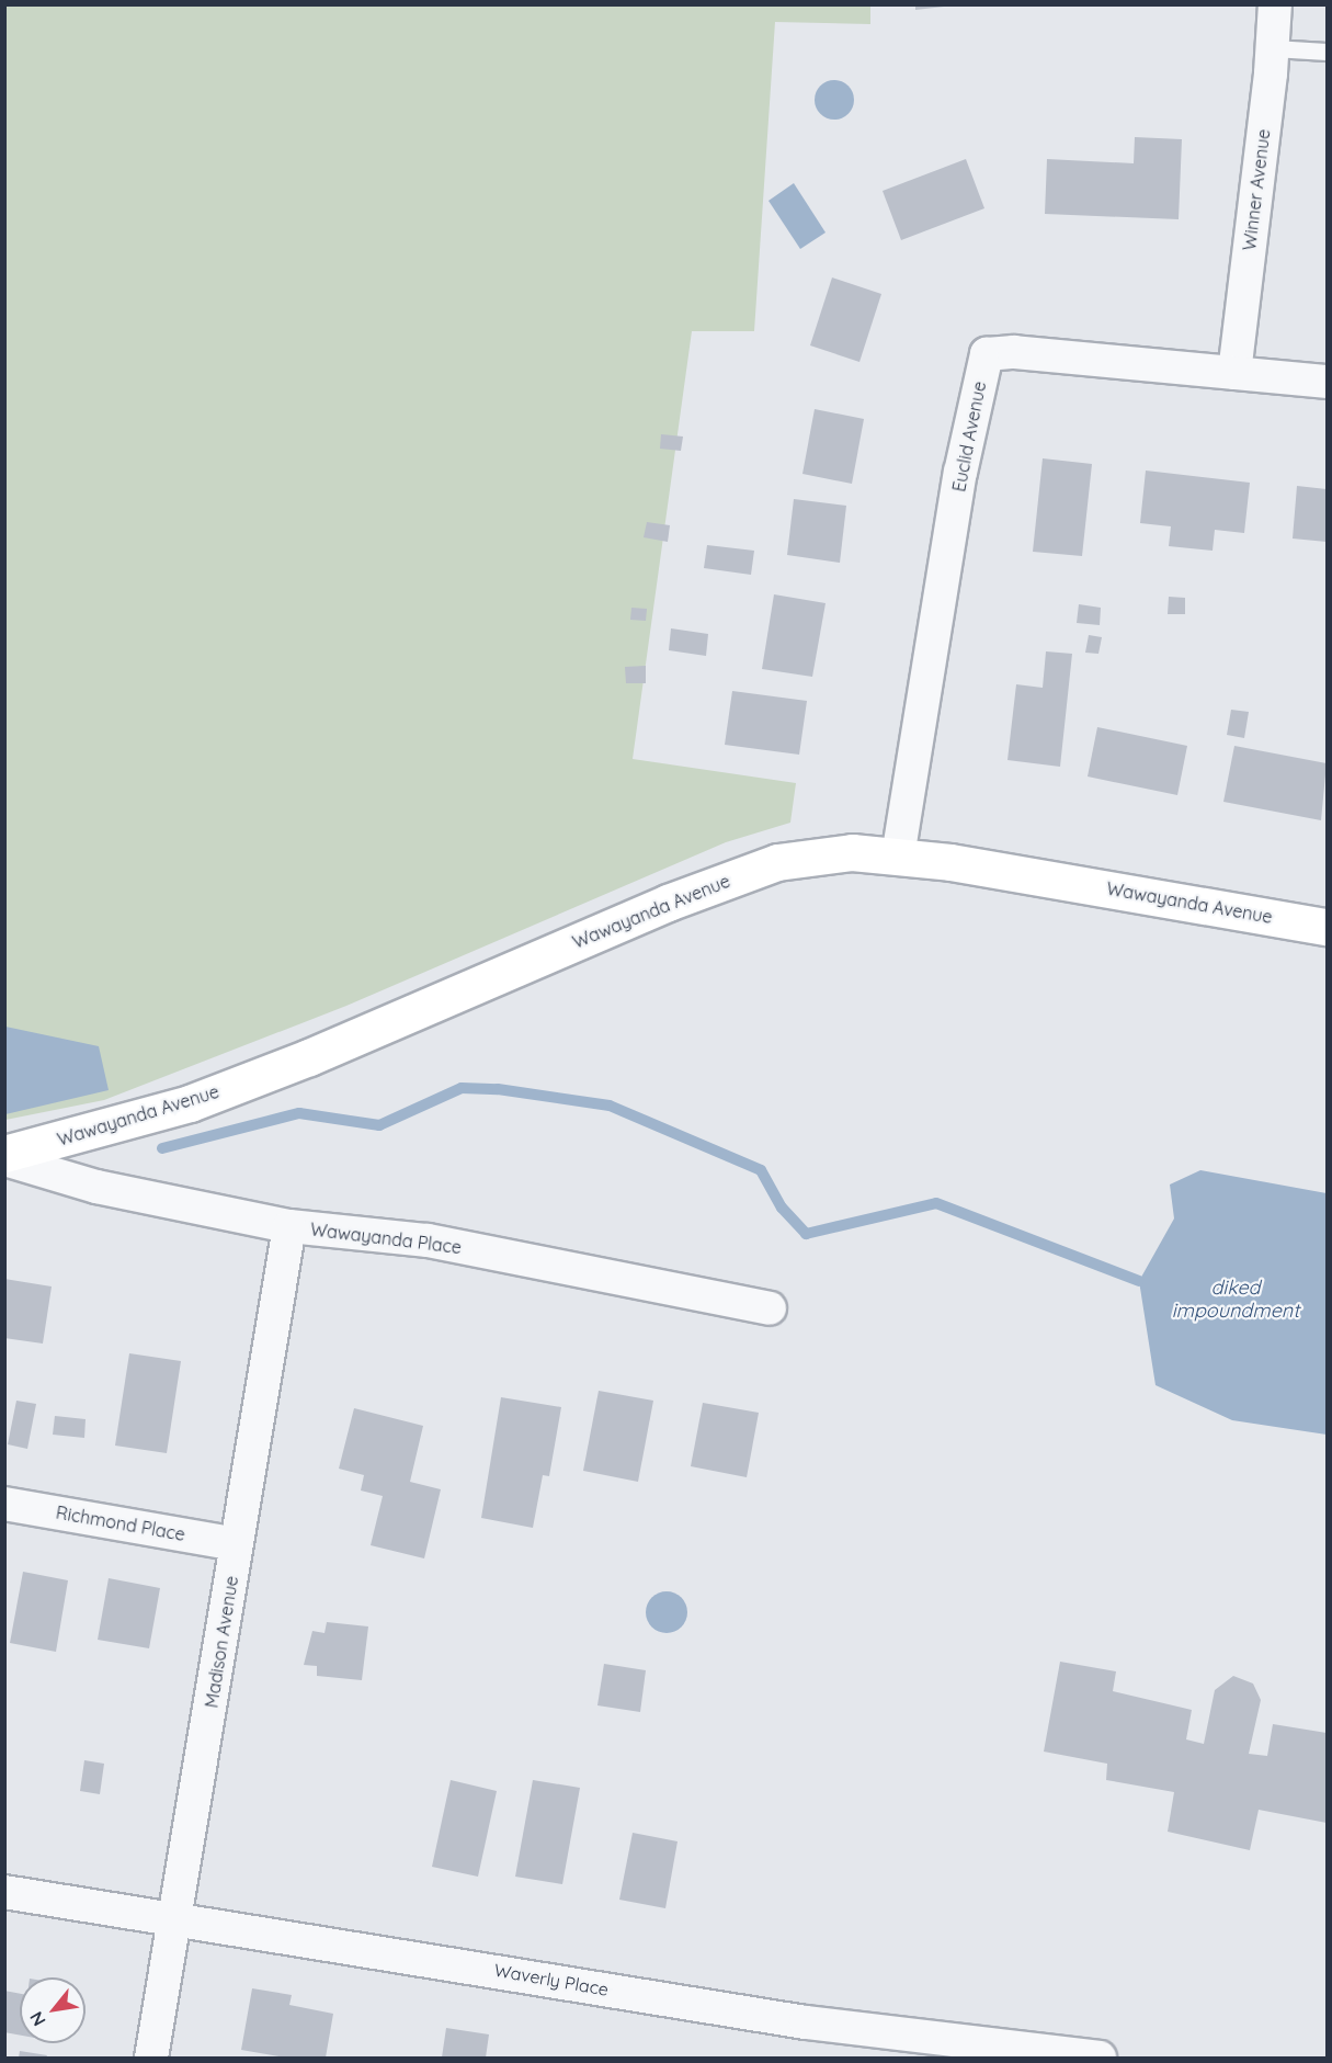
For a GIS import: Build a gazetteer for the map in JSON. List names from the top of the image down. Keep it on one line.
{"streets":{"street":["Winner Avenue","Euclid Avenue","Wawayanda Avenue","Wawayanda Place","Richmond Place","Madison Avenue","Waverly Place"]},"crossings":[["Winner Avenue","Euclid Avenue"],["Euclid Avenue","Wawayanda Avenue"],["Wawayanda Place","Madison Avenue"],["Richmond Place","Madison Avenue"],["Madison Avenue","Waverly Place"]],"water":["diked impoundment"],"north":"bottom left"}
